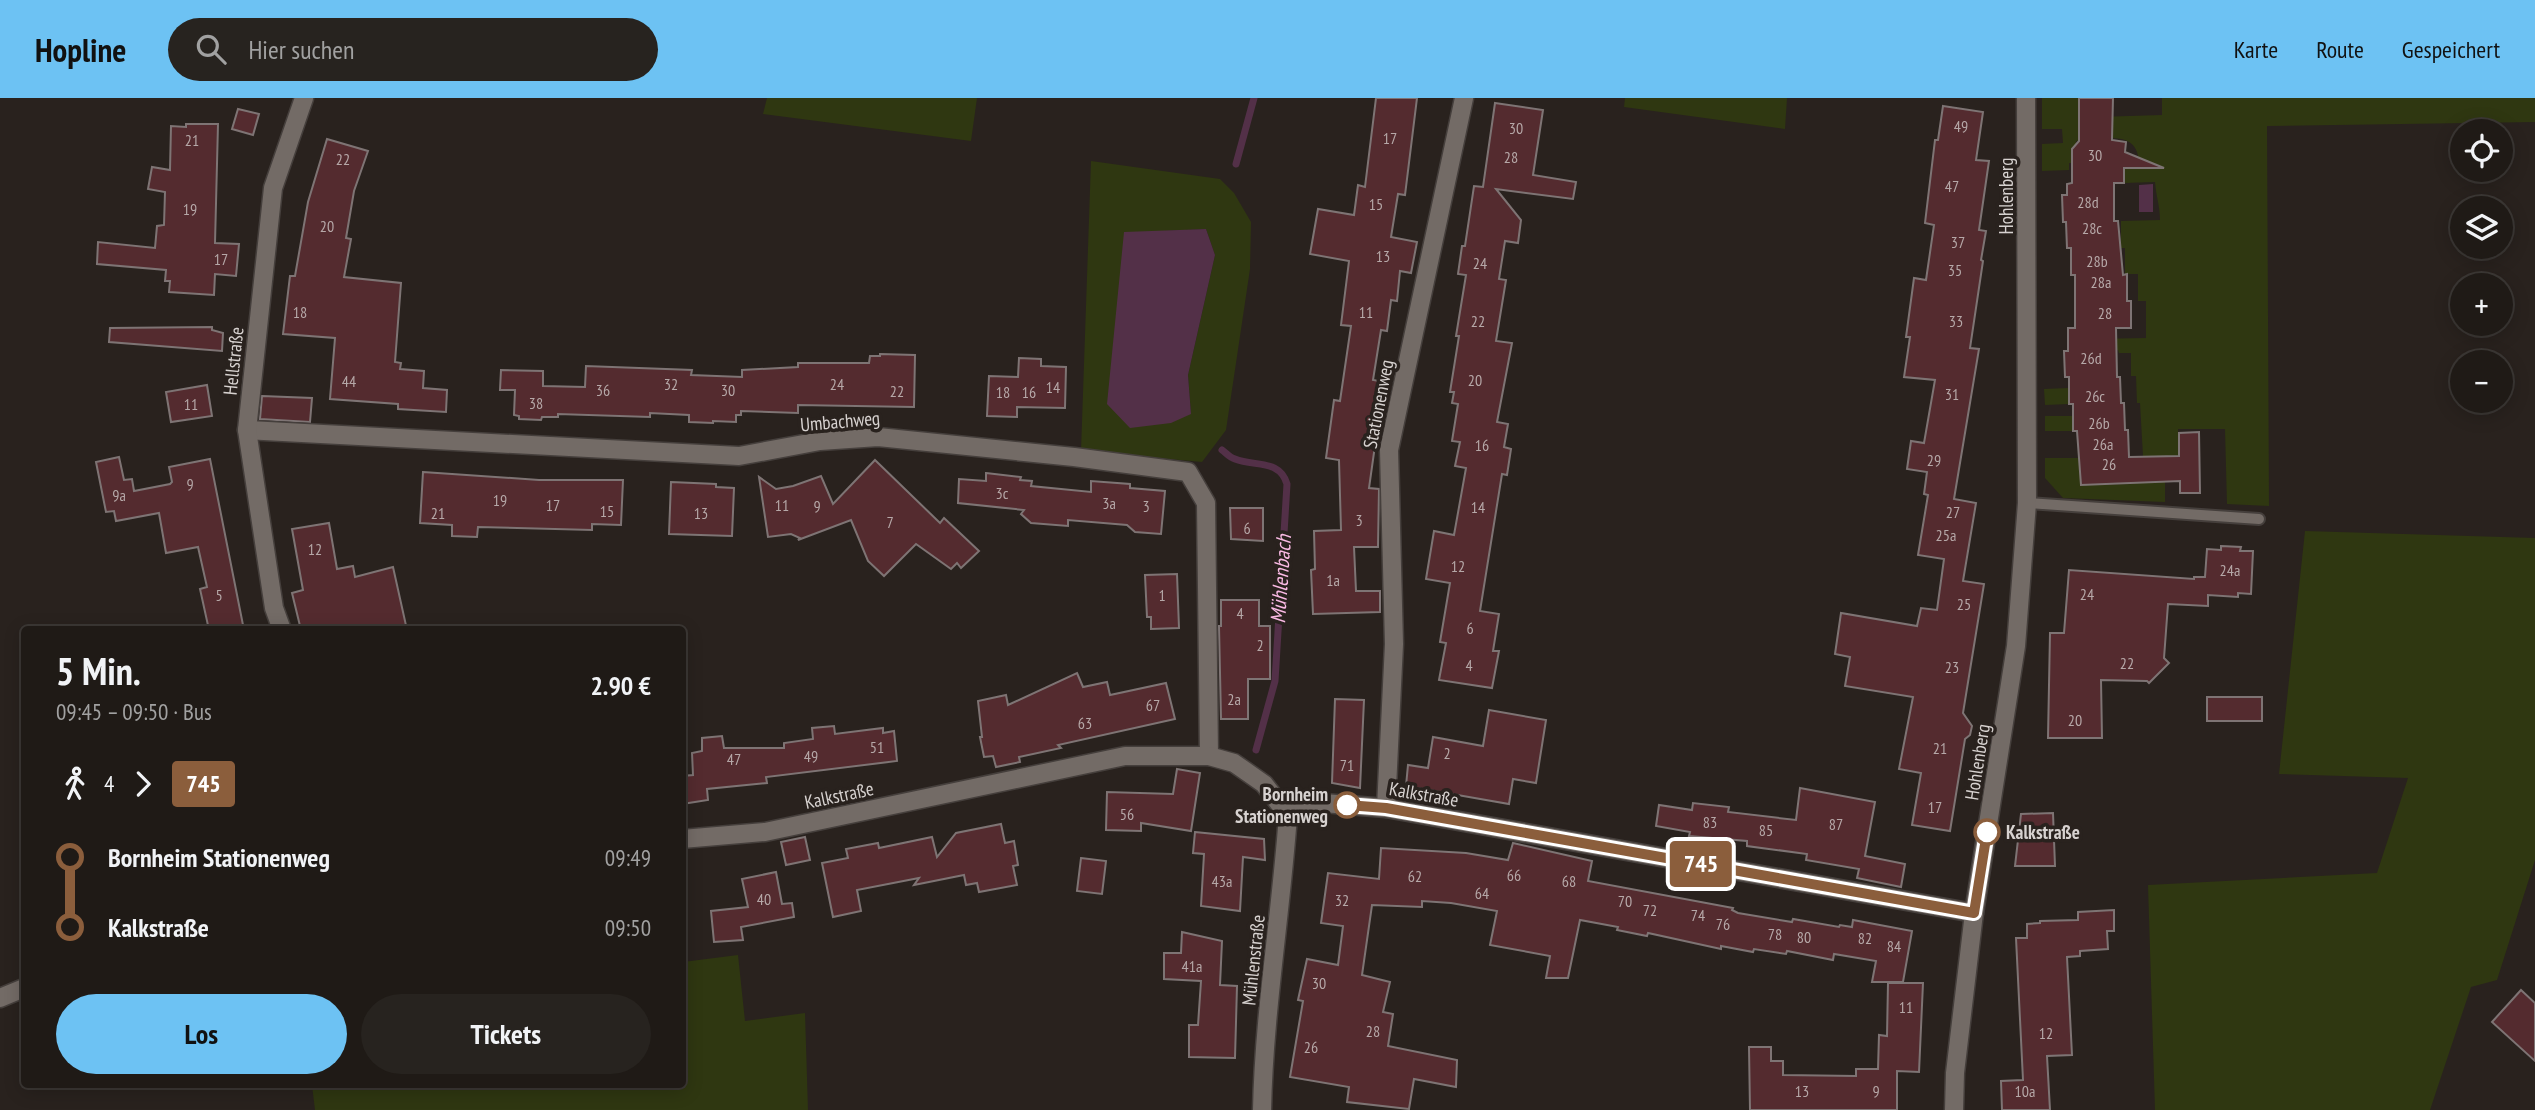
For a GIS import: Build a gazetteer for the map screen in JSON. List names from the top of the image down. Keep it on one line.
{"streets":{"street":["Hohlenberg","Hellstraße","Stationenweg","Umbachweg","Kalkstraße","Mühlenstraße"]},"crossings":[["Hohlenberg","Kalkstraße"],["Hellstraße","Umbachweg"],["Stationenweg","Kalkstraße"],["Umbachweg","Kalkstraße"],["Kalkstraße","Mühlenstraße"]],"water":["Mühlenbach"],"places":["Bornheim Stationenweg","Kalkstraße"],"lines":["bus line 745"],"house_numbers":["49","30","17","21","30","28","22","47","28d","15","19","20","28c","37","13","17","28b","24","35","28a","18","11","28","22","33","26d","20","44","32","24","14","36","30","22","18","16","31","26c","38","11","26b","26a","16","29","26","9","3c","9a","19","3a","17","11","9","3","14","15","27","21","13","3","7","6","25a","12","12","24a","1a","24","5","1","25","4","6","2","22","4","23","2a","67","20","63","51","21","2","49","47","71","17","56","83","87","85","66","62","43a","68","64","40","32","70","72","74","76","78","80","82","84","41a","30","11","28","12","26","13","9","10a"],"page":{"header":"Hopline","search":"Hier suchen","nav":["Karte","Route","Gespeichert"],"on_map":"745","map_buttons":["+","−"],"heading":["5 Min.","09:45 – 09:50 · Bus","2.90 €"],"legs":["4","745"],"list":[{"name":"Bornheim Stationenweg","value":"09:49"},{"name":"Kalkstraße","value":"09:50"}],"buttons":["Los","Tickets"]}}
